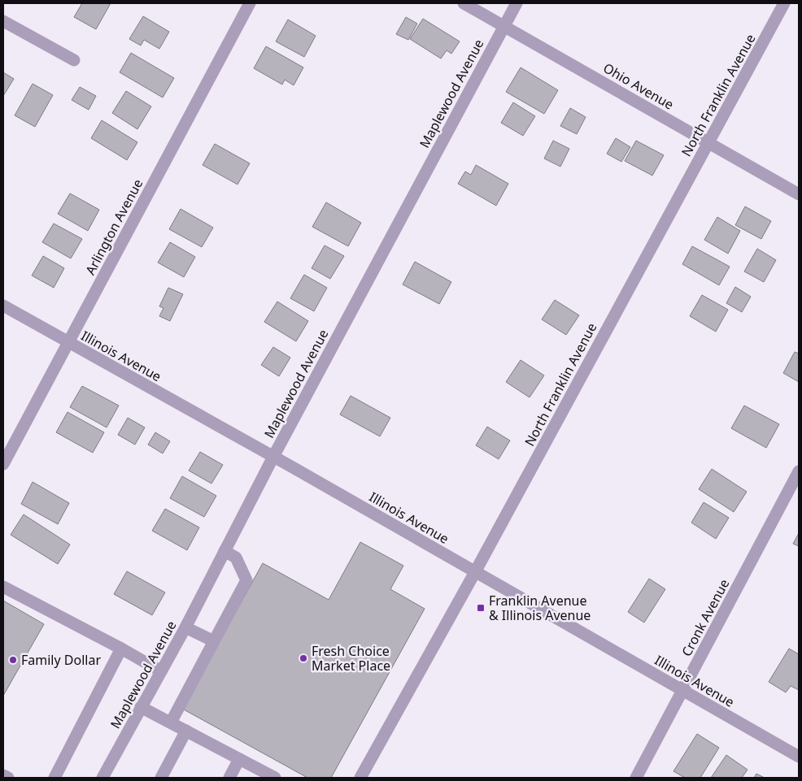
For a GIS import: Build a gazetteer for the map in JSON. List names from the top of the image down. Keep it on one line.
{"streets":{"street":["Ohio Avenue","Maplewood Avenue","North Franklin Avenue","Arlington Avenue","Illinois Avenue","Cronk Avenue"]},"crossings":[["Ohio Avenue","Maplewood Avenue"],["Ohio Avenue","North Franklin Avenue"],["Maplewood Avenue","Illinois Avenue"],["North Franklin Avenue","Illinois Avenue"],["Arlington Avenue","Illinois Avenue"],["Illinois Avenue","Cronk Avenue"]],"places":{"transit":["Franklin Avenue & Illinois Avenue"],"other":["Fresh Choice Market Place","Family Dollar"]}}
